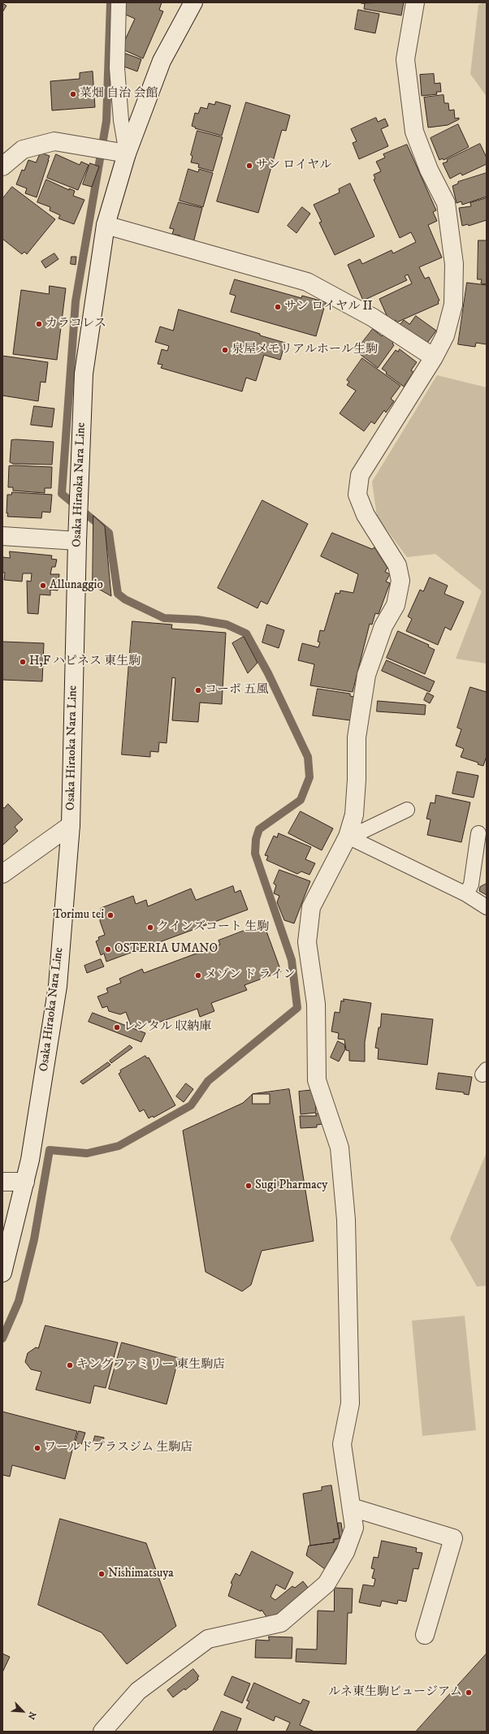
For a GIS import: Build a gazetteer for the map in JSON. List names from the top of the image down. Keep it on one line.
{"streets":{"street":["Osaka Hiraoka Nara Line"]},"places":["菜畑 自治 会館","サン ロイヤル","サン ロイヤル II","カラコレス","泉屋メモリアルホール生駒","Allunaggio","H,F ハピネス 東生駒","コーポ 五風","Torimu tei","クインズコート 生駒","OSTERIA UMANO","メゾン ド ライン","レンタル 収納庫","Sugi Pharmacy","キングファミリー 東生駒店","ワールドプラスジム 生駒店","Nishimatsuya","ルネ東生駒ビュージアム"],"north":"bottom right"}
